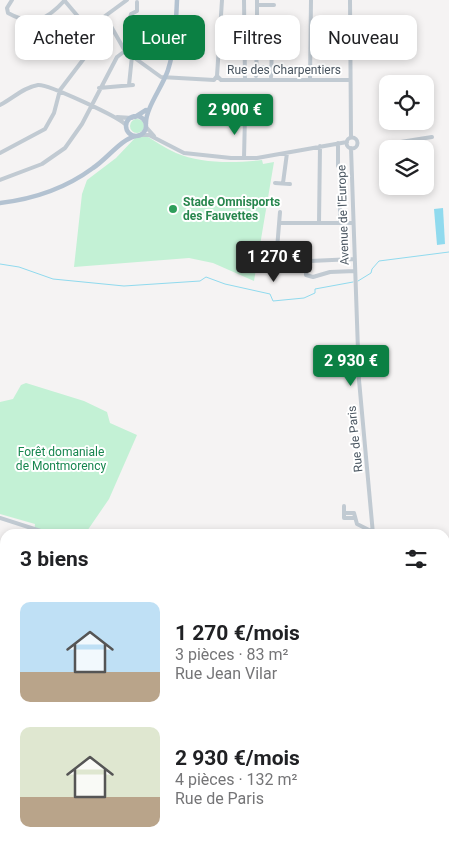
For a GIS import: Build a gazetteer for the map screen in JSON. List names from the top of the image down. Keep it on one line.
{"streets":{"street":["Rue des Charpentiers","Avenue de l'Europe","Rue de Paris"]},"crossings":[["Avenue de l'Europe","Rue de Paris"]],"parks":["Forêt domaniale de Montmorency"],"places":["Stade Omnisports des Fauvettes"],"page":{"chip":["Acheter","Louer","Filtres","Nouveau"],"price":["2 900 €","1 270 €","2 930 €"],"heading":"3 biens","list":[{"name":"1 270 €/mois","note":"3 pièces · 83 m² · Rue Jean Vilar"},{"name":"2 930 €/mois","note":"4 pièces · 132 m² · Rue de Paris"}]}}
